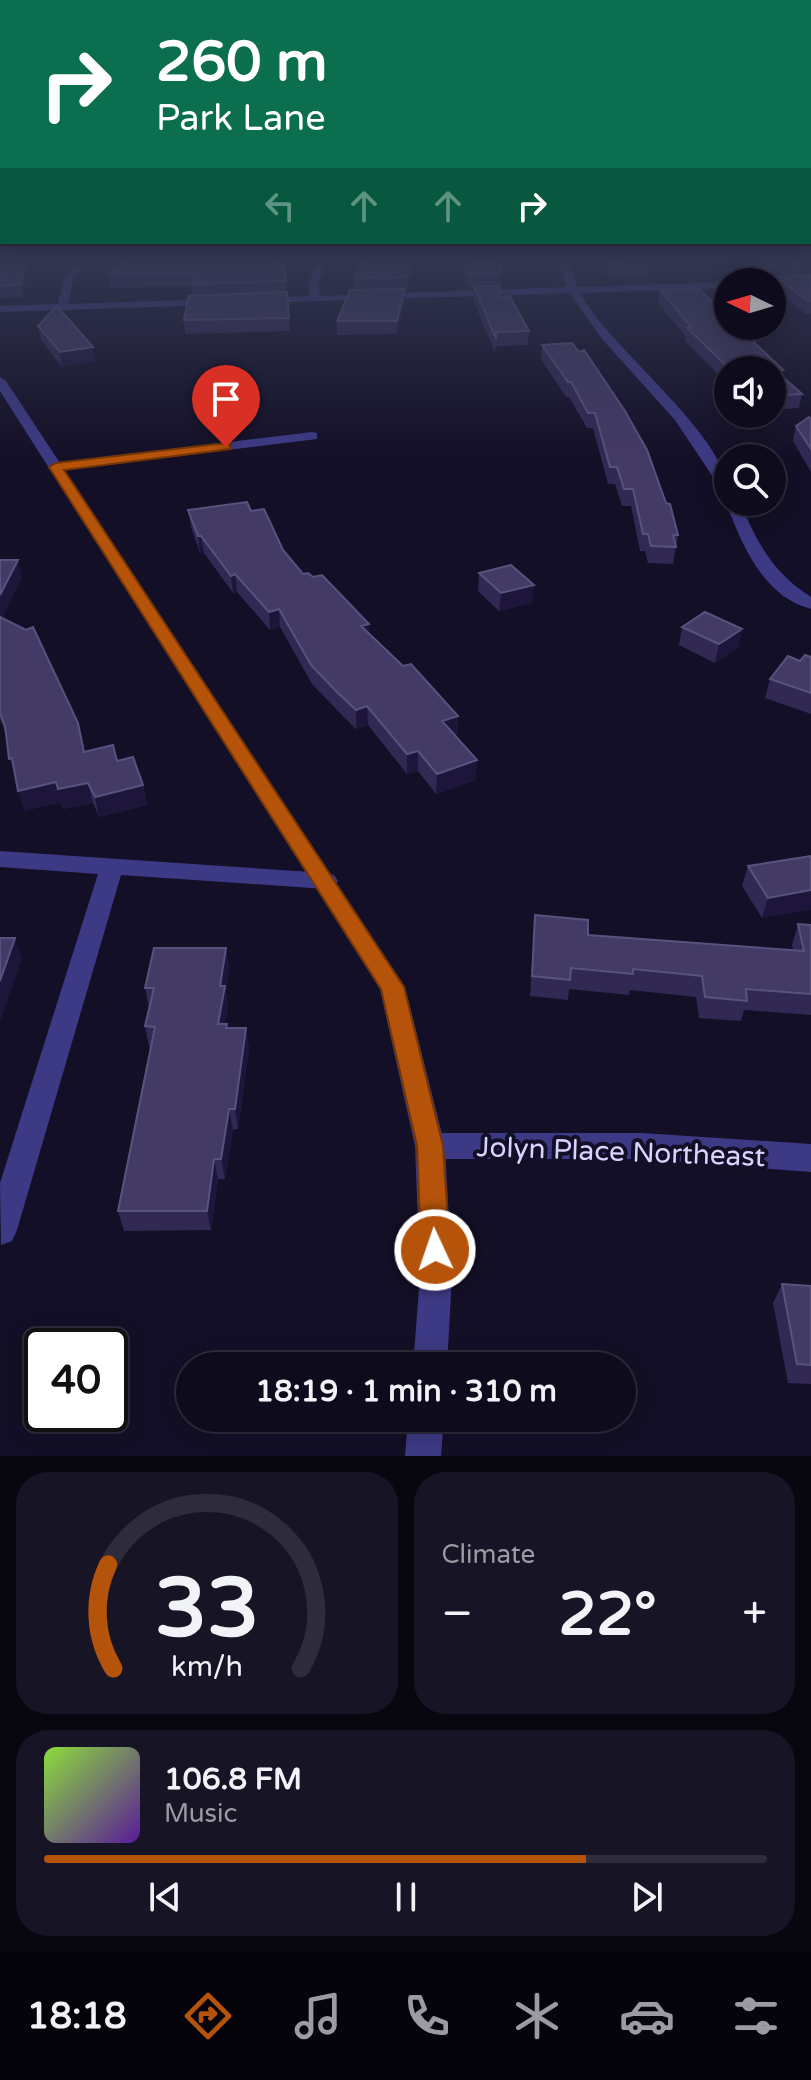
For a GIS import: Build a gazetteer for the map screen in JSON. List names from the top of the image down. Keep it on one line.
{"streets":{"street":["Jolyn Place Northeast"]},"north":"left","page":{"turn":["260 m","Park Lane"],"limit":"40","trip":"18:19 · 1 min · 310 m","tile":"Climate","heat":["−","22°","+"],"song":["106.8 FM","Music"],"tabs":"18:18","gauge":["33","km/h"]}}
